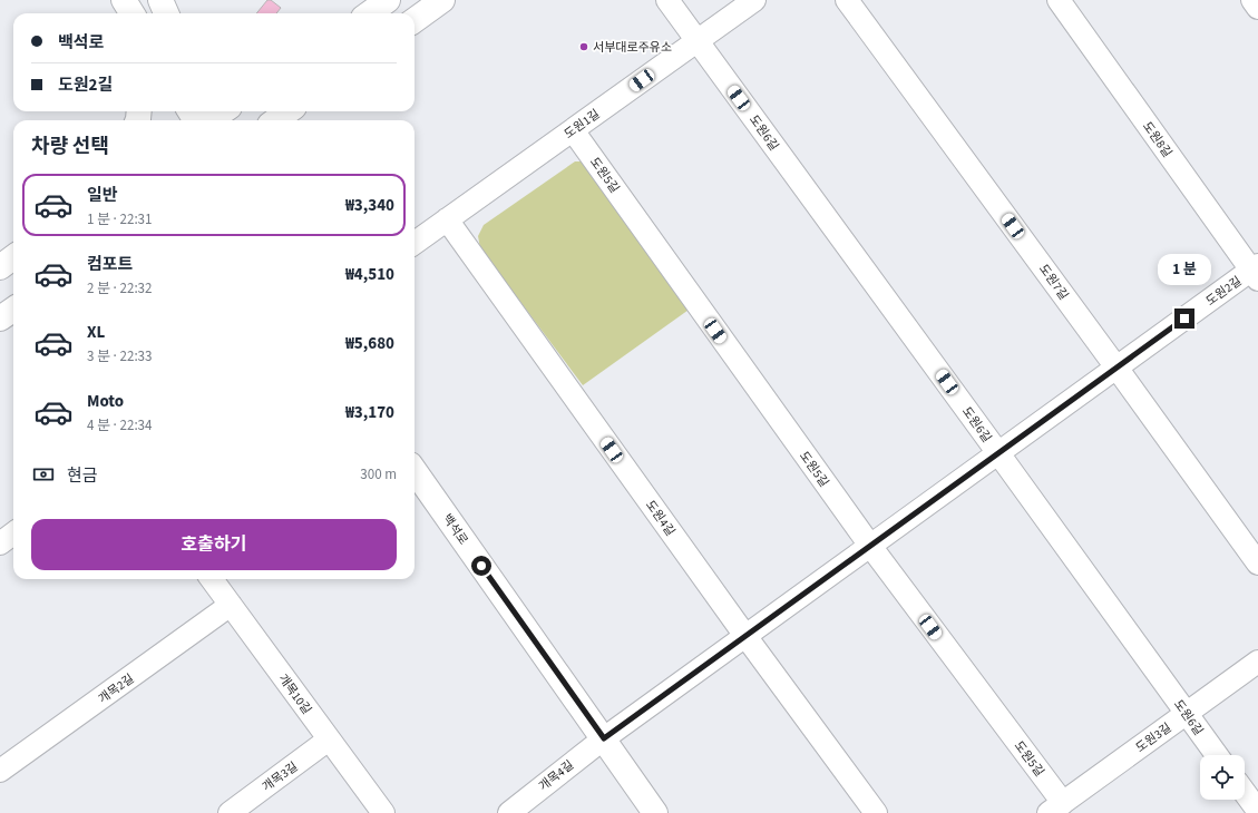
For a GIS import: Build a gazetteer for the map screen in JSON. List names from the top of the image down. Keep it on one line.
{"streets":{"main road":["백석로"],"street":["도원1길","도원6길","도원8길","도원5길","도원7길","도원2길","도원4길","개목2길","개목10길","도원3길","개목4길","개목3길"]},"crossings":[["도원1길","도원6길"],["도원1길","도원5길"],["도원1길","도원4길"],["도원6길","도원2길"],["도원6길","도원3길"],["도원8길","도원2길"],["도원5길","도원2길"],["도원5길","도원3길"],["도원7길","도원2길"],["도원2길","도원4길"],["도원2길","백석로"],["도원2길","개목4길"],["백석로","개목4길"],["개목2길","개목10길"],["개목10길","개목3길"]],"places":["서부대로주유소"],"page":{"banner":["백석로","도원2길"],"heading":"차량 선택","list":[{"name":"일반","note":"1 분 · 22:31","value":"₩3,340"},{"name":"컴포트","note":"2 분 · 22:32","value":"₩4,510"},{"name":"XL","note":"3 분 · 22:33","value":"₩5,680"},{"name":"Moto","note":"4 분 · 22:34","value":"₩3,170"}],"bubble":"1 분","pay":["현금","300 m"],"buttons":"호출하기"}}
